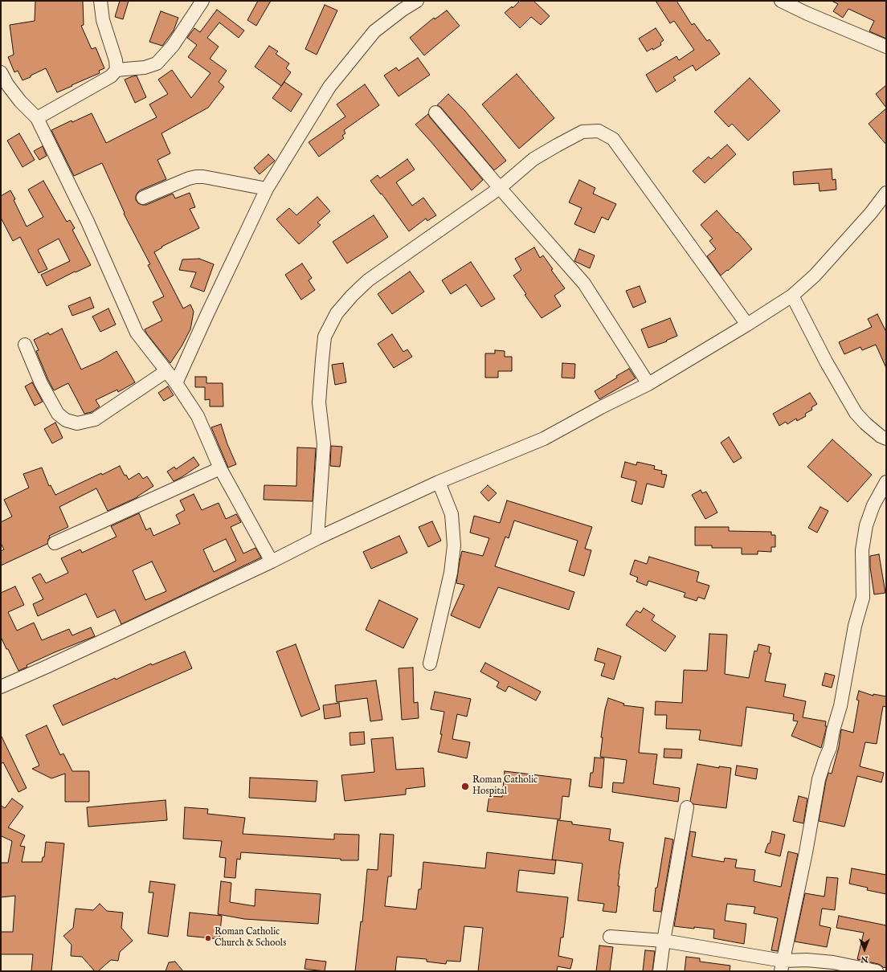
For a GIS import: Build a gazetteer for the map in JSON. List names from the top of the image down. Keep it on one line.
{"places":["Roman Catholic Hospital","Roman Catholic Church & Schools"],"north":"bottom"}
